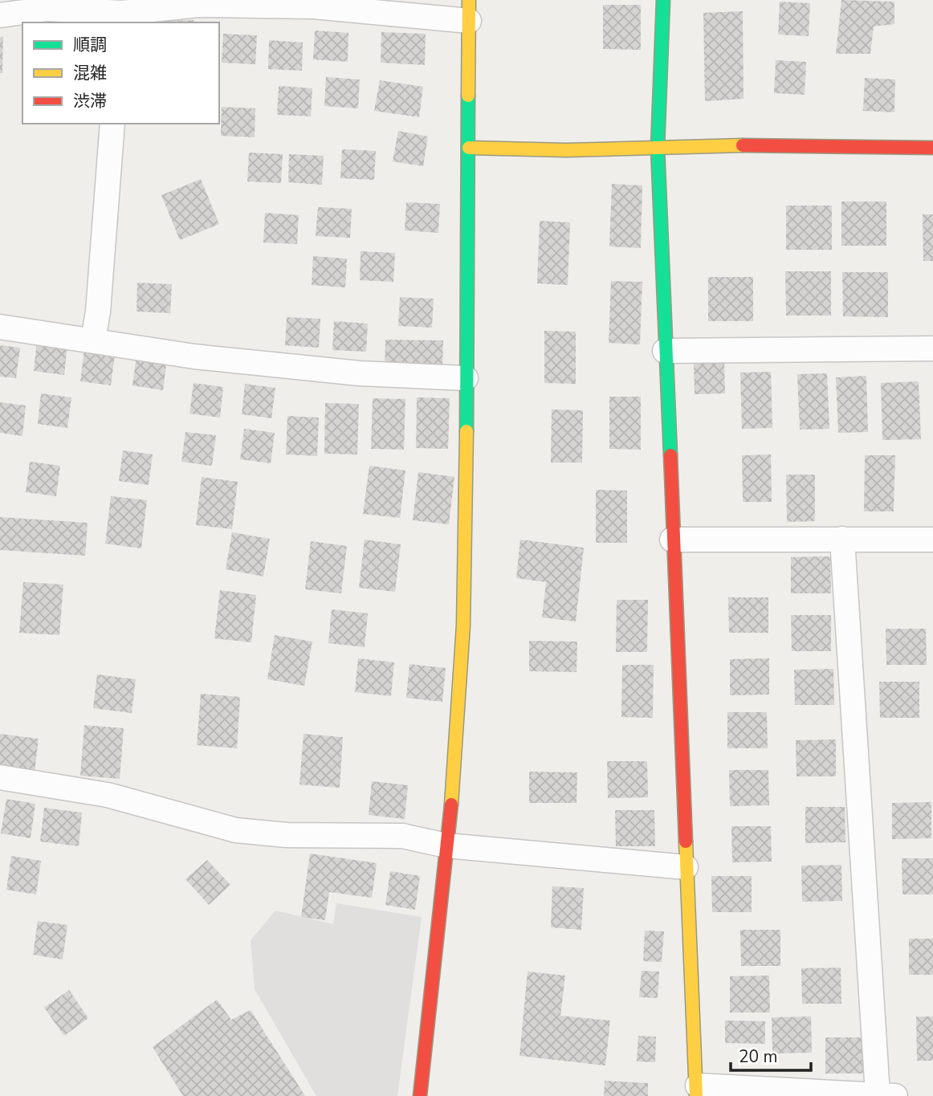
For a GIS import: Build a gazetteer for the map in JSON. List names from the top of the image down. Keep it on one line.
{"legend":["順調","混雑","渋滞"],"scale_bar":"20 m"}
